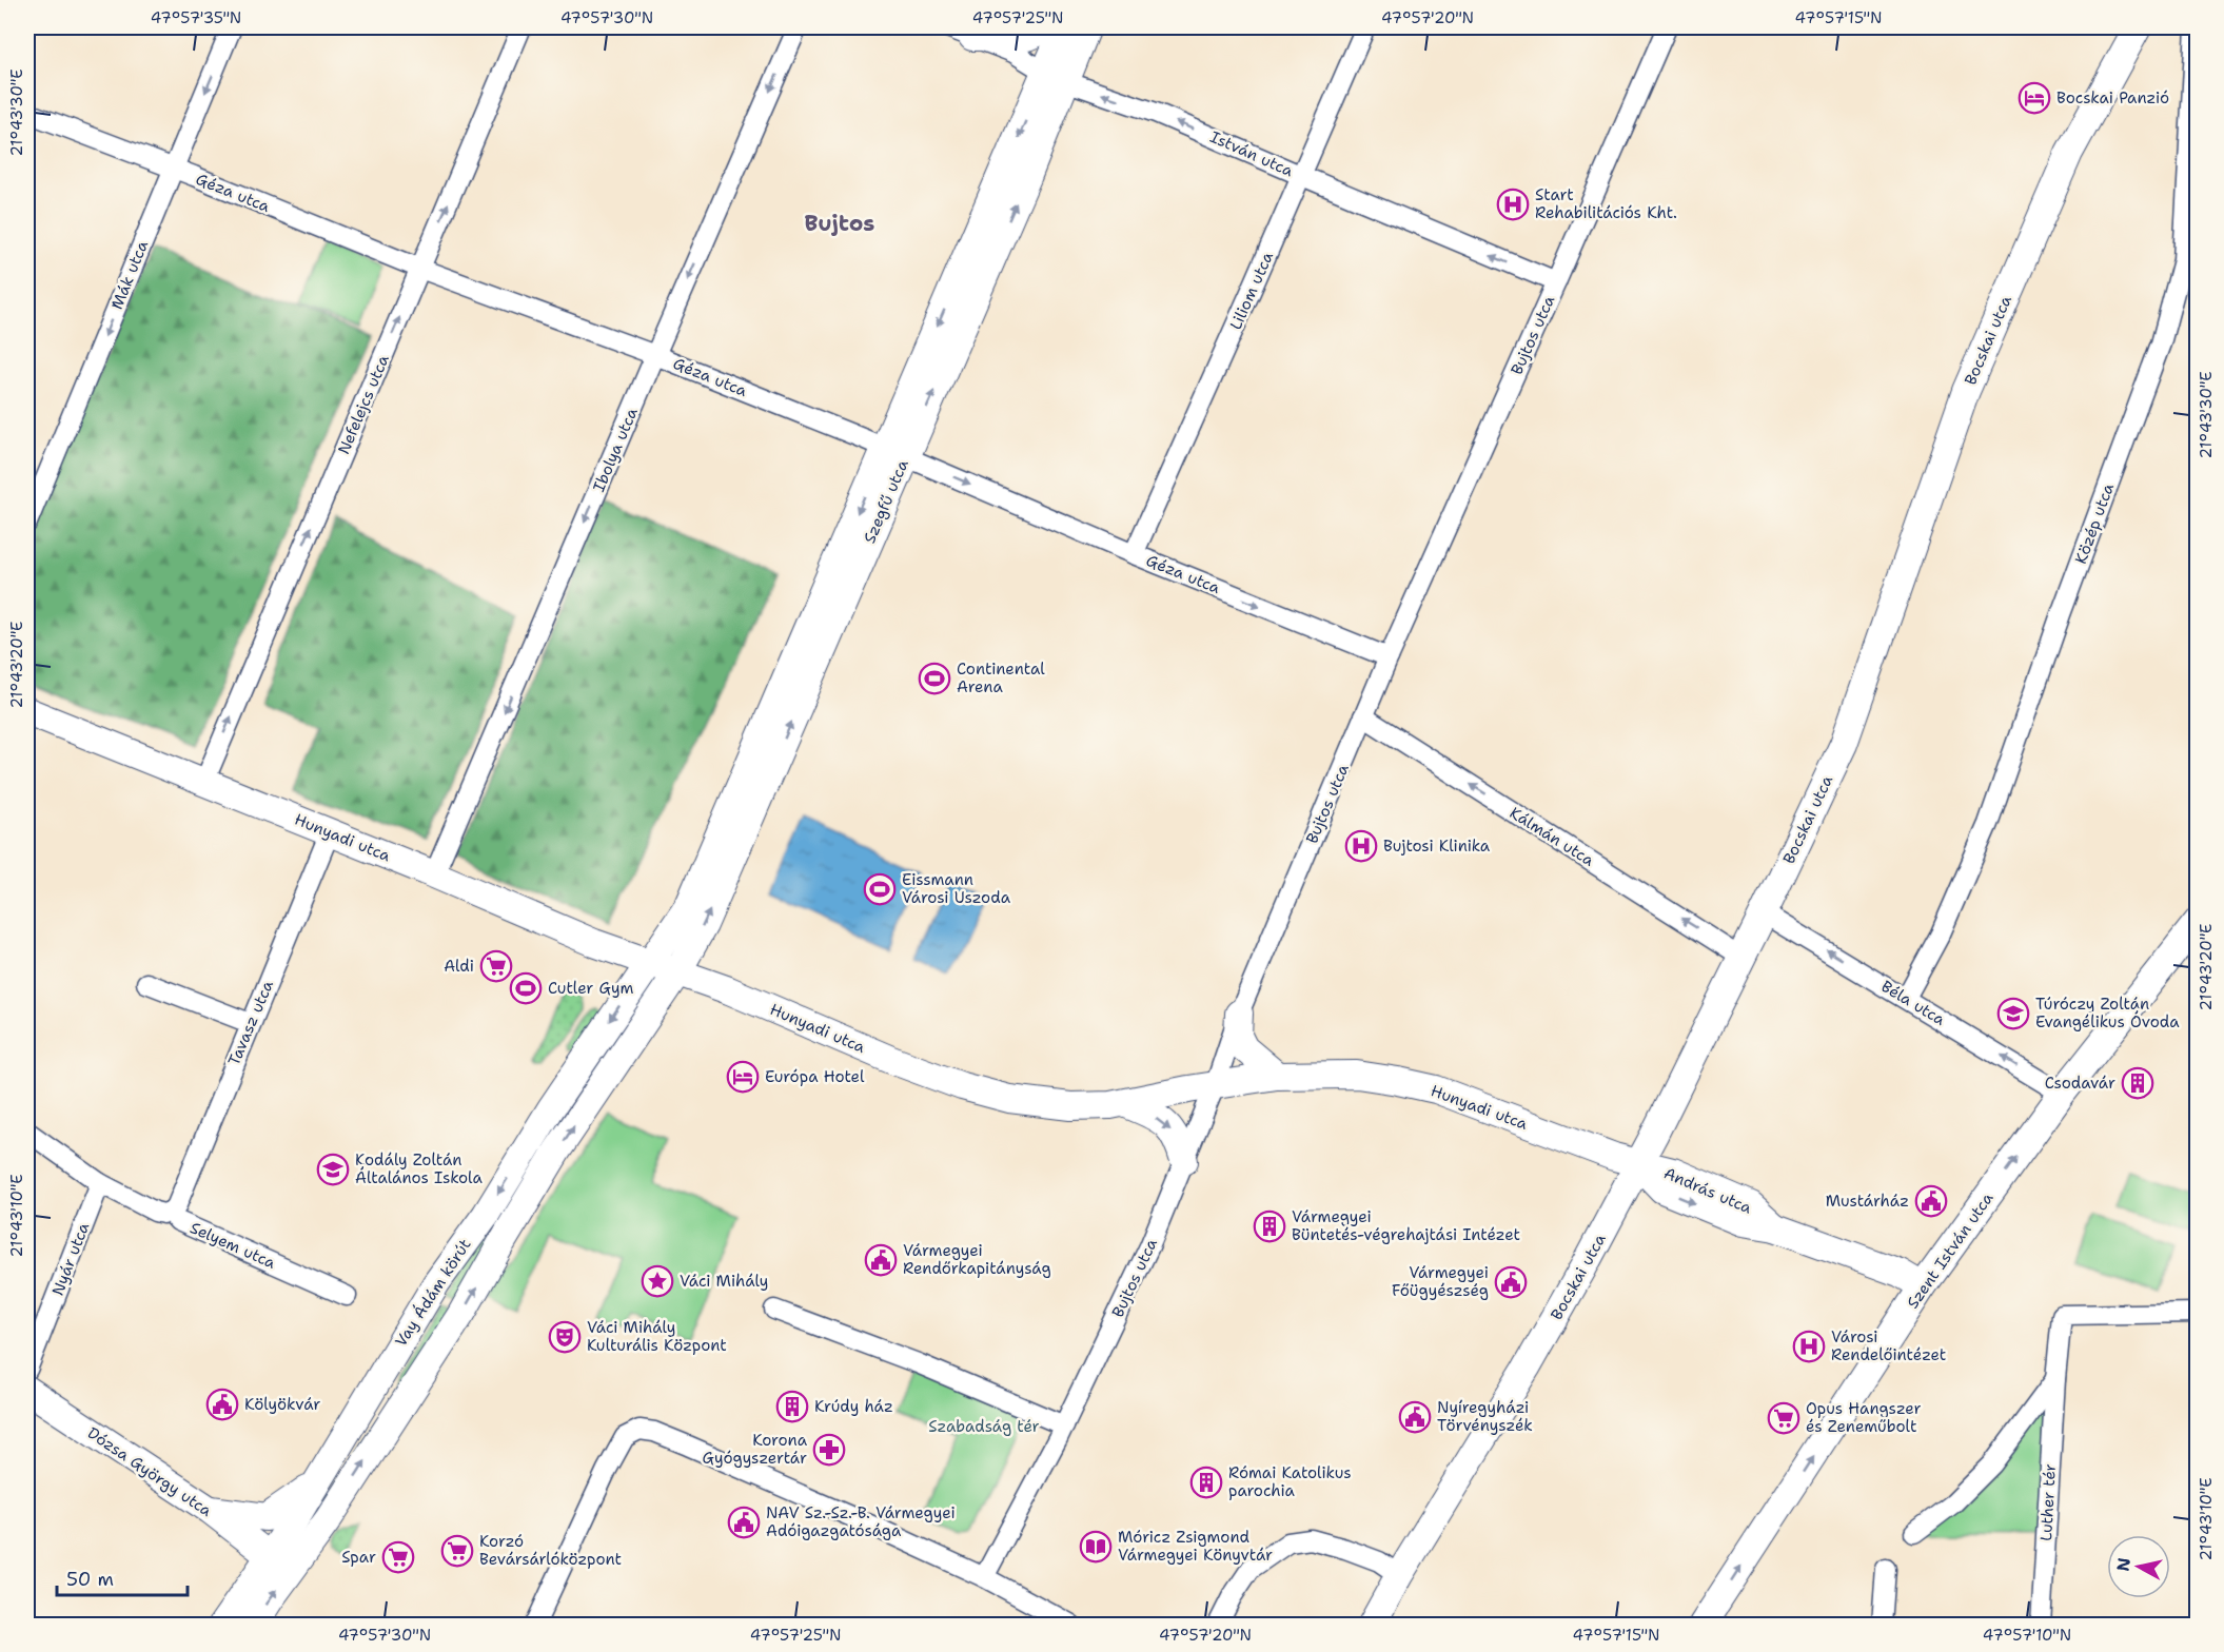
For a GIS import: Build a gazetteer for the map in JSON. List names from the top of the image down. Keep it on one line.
{"streets":{"street":["István utca","Géza utca","Mák utca","Liliom utca","Bujtos utca","Bocskai utca","Nefelejcs utca","Ibolya utca","Szegfű utca","Közép utca","Kálmán utca","Hunyadi utca","Béla utca","Tavasz utca","András utca","Selyem utca","Szent István utca","Nyár utca","Vay Ádám körút","Dózsa György utca","Luther tér"]},"crossings":[["István utca","Liliom utca"],["István utca","Bujtos utca"],["István utca","Szegfű utca"],["Géza utca","Mák utca"],["Géza utca","Liliom utca"],["Géza utca","Bujtos utca"],["Géza utca","Nefelejcs utca"],["Géza utca","Ibolya utca"],["Géza utca","Szegfű utca"],["Bujtos utca","Kálmán utca"],["Bujtos utca","Hunyadi utca"],["Bocskai utca","Kálmán utca"],["Bocskai utca","Hunyadi utca"],["Bocskai utca","Béla utca"],["Bocskai utca","András utca"],["Nefelejcs utca","Hunyadi utca"],["Ibolya utca","Hunyadi utca"],["Szegfű utca","Hunyadi utca"],["Szegfű utca","Vay Ádám körút"],["Közép utca","Béla utca"],["Hunyadi utca","Tavasz utca"],["Hunyadi utca","András utca"],["Hunyadi utca","Vay Ádám körút"],["Béla utca","Szent István utca"],["Tavasz utca","Selyem utca"],["András utca","Szent István utca"],["Selyem utca","Nyár utca"],["Vay Ádám körút","Dózsa György utca"]],"one_way":["István utca","Géza utca","Mák utca","Nefelejcs utca","Ibolya utca","Kálmán utca","Béla utca"],"districts":["Bujtos"],"parks":["Szabadság tér"],"places":{"hotel":["Bocskai Panzió","Európa Hotel"],"hospital":["Start Rehabilitációs Kht.","Bujtosi Klinika","Városi Rendelőintézet"],"sports":["Continental Arena","Eissmann Városi Uszoda","Cutler Gym"],"supermarket":["Aldi","Opus Hangszer és Zeneműbolt","Korzó Bevársárlóközpont","Spar"],"school or university":["Túróczy Zoltán Evangélikus Óvoda","Kodály Zoltán Általános Iskola"],"building":["Csodavár","Vármegyei Büntetés-végrehajtási Intézet","Krúdy ház","Római Katolikus parochia"],"public building":["Mustárház","Vármegyei Rendőrkapitányság","Vármegyei Főügyészség","Kölyökvár","Nyíregyházi Törvényszék","NAV Sz.-Sz.-B. Vármegyei Adóigazgatósága"],"place":["Váci Mihály"],"theatre":["Váci Mihály Kulturális Központ"],"pharmacy":["Korona Gyógyszertár"],"library":["Móricz Zsigmond Vármegyei Könyvtár"]},"scale_bar":"50 m","north":"left","coordinates":["47°57'35\"N","47°57'30\"N","47°57'25\"N","47°57'20\"N","47°57'15\"N","21°43'30\"E","21°43'20\"E","21°43'10\"E","47°57'10\"N"]}
